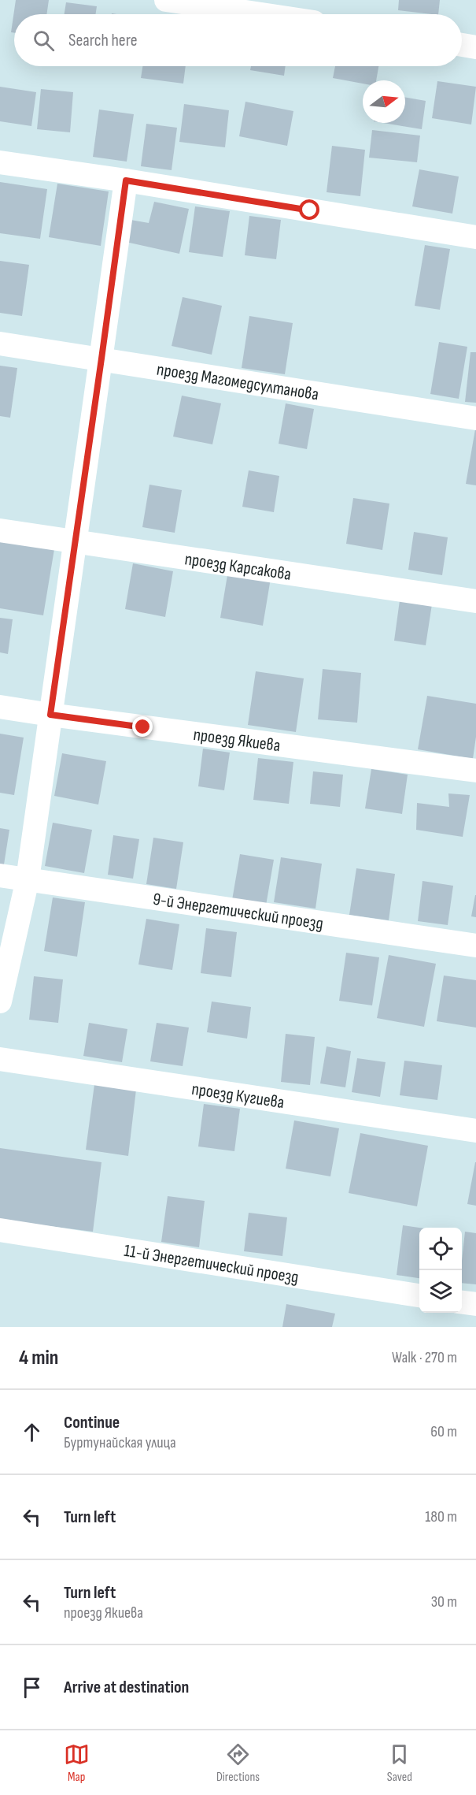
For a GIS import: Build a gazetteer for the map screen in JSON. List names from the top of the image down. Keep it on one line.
{"streets":{"street":["проезд Магомедсултанова","проезд Карсакова","проезд Якиева","9-й Энергетический проезд","проезд Кугиева","11-й Энергетический проезд"]},"north":"right","page":{"search":"Search here","heading":["4 min","Walk · 270 m"],"list":[["Continue","Буртунайская улица","60 m"],["Turn left","180 m"],["Turn left","проезд Якиева","30 m"],"Arrive at destination"],"nav":["Map","Directions","Saved"]}}
